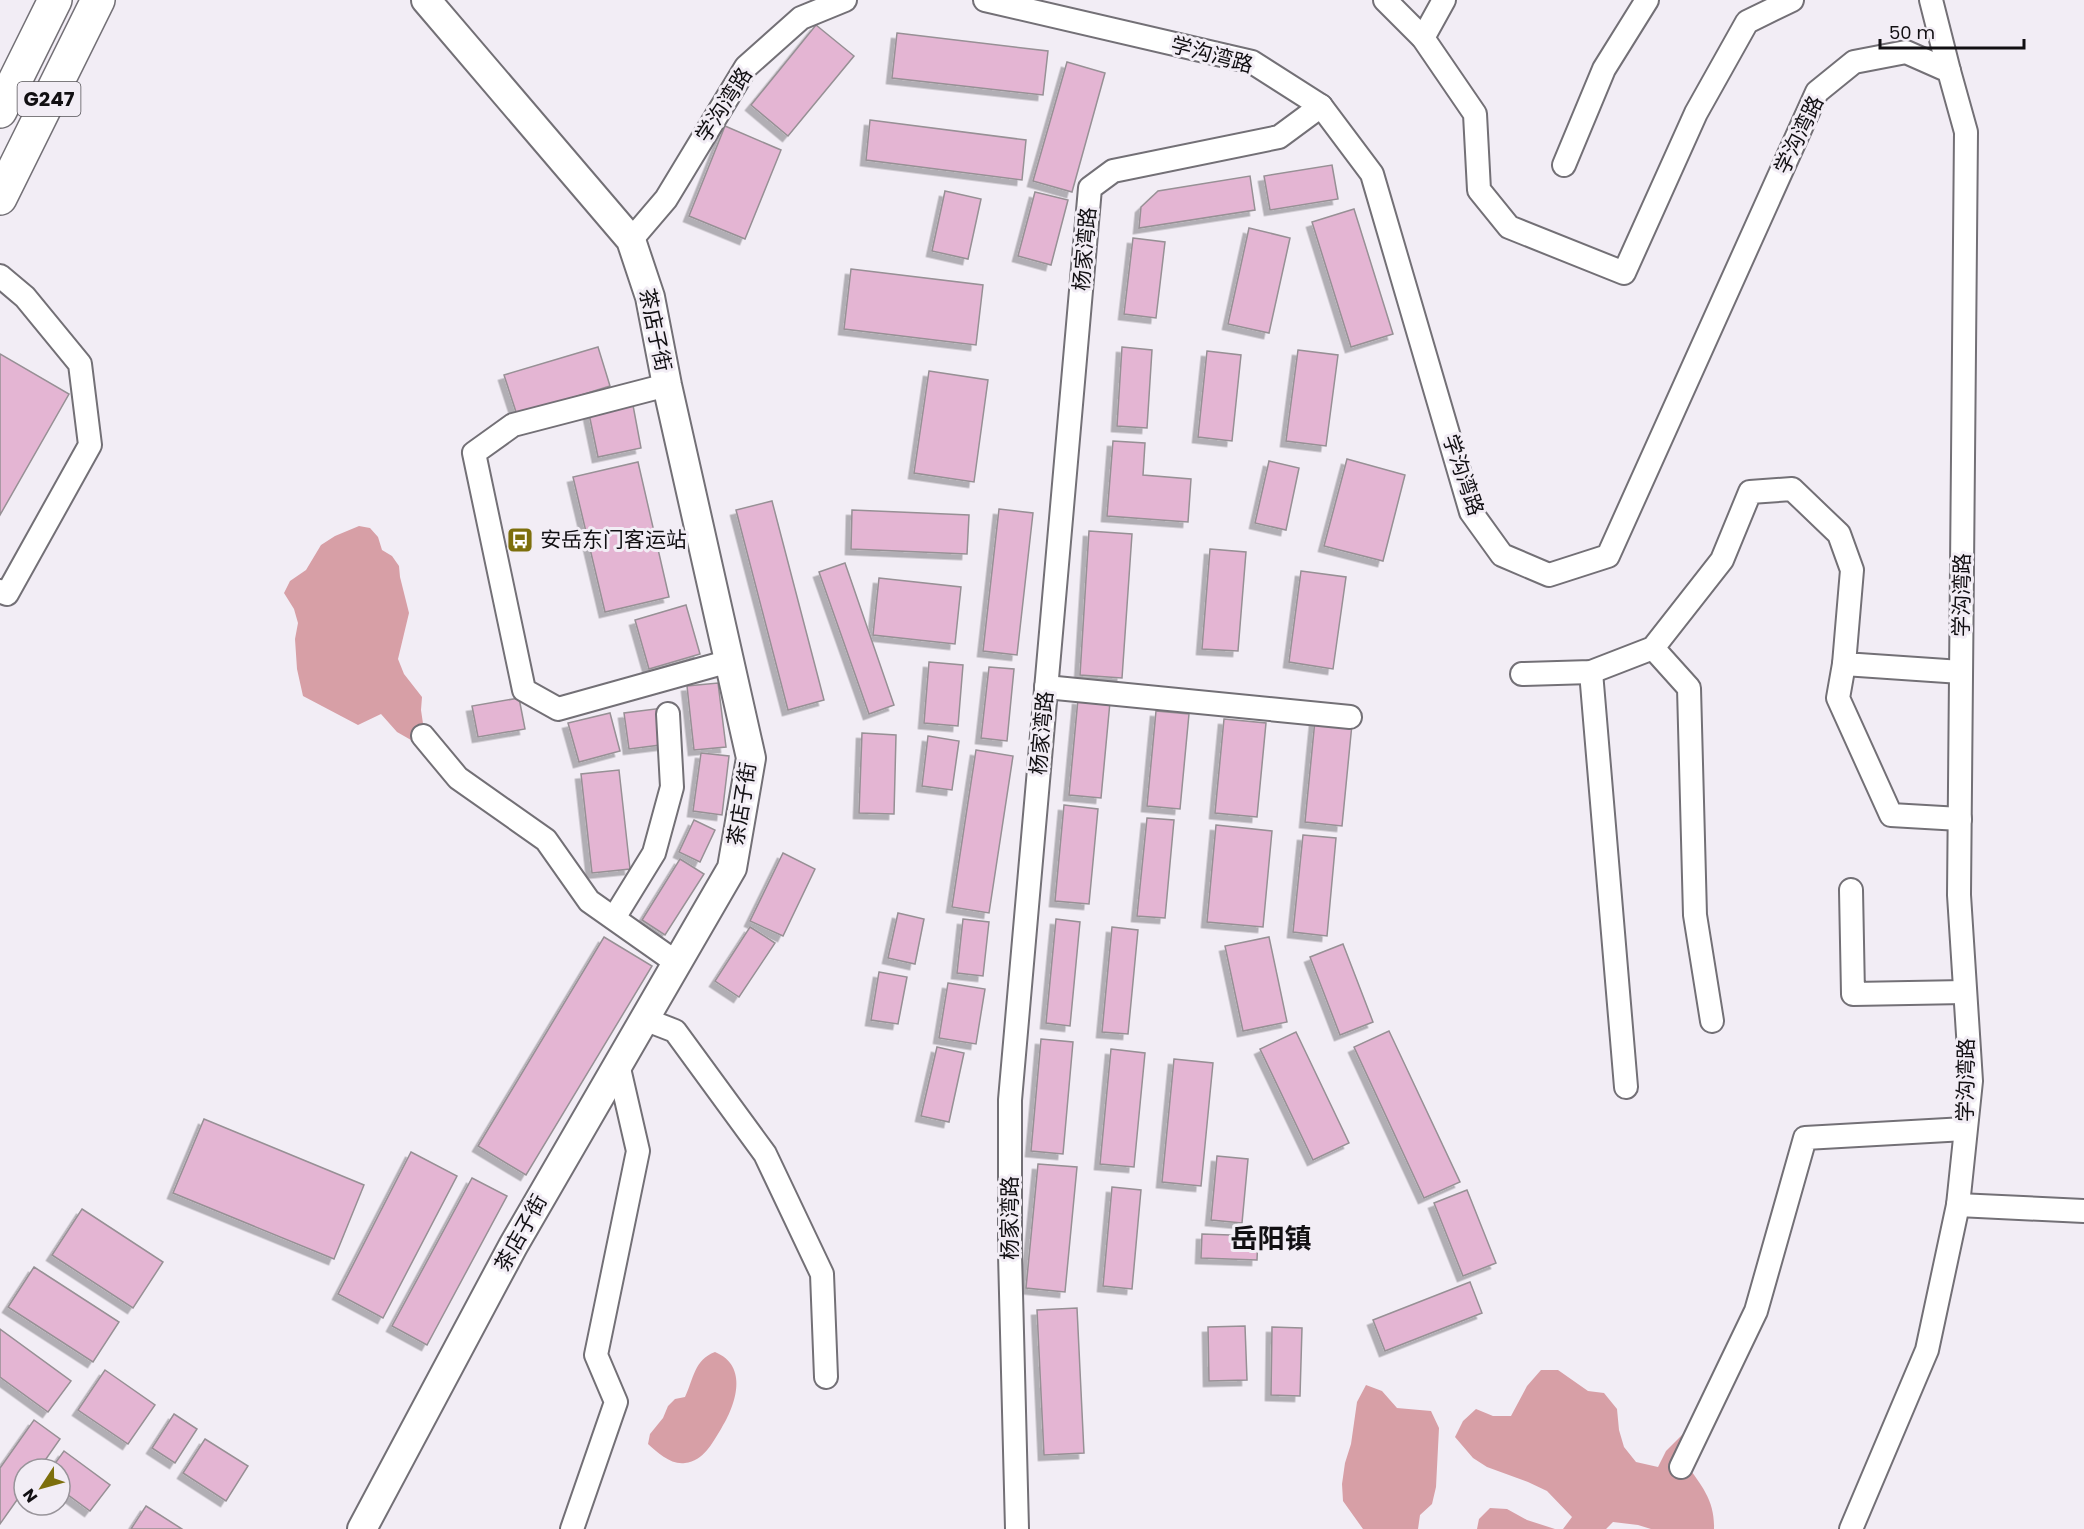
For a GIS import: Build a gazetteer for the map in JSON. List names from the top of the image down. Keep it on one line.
{"streets":{"highway":["G247"],"main road":["茶店子街"],"street":["学沟湾路","杨家湾路"]},"crossings":[["学沟湾路","杨家湾路"],["学沟湾路","茶店子街"]],"districts":["岳阳镇"],"places":{"bus stop":["安岳东门客运站"]},"scale_bar":"50 m","north":"bottom left"}
